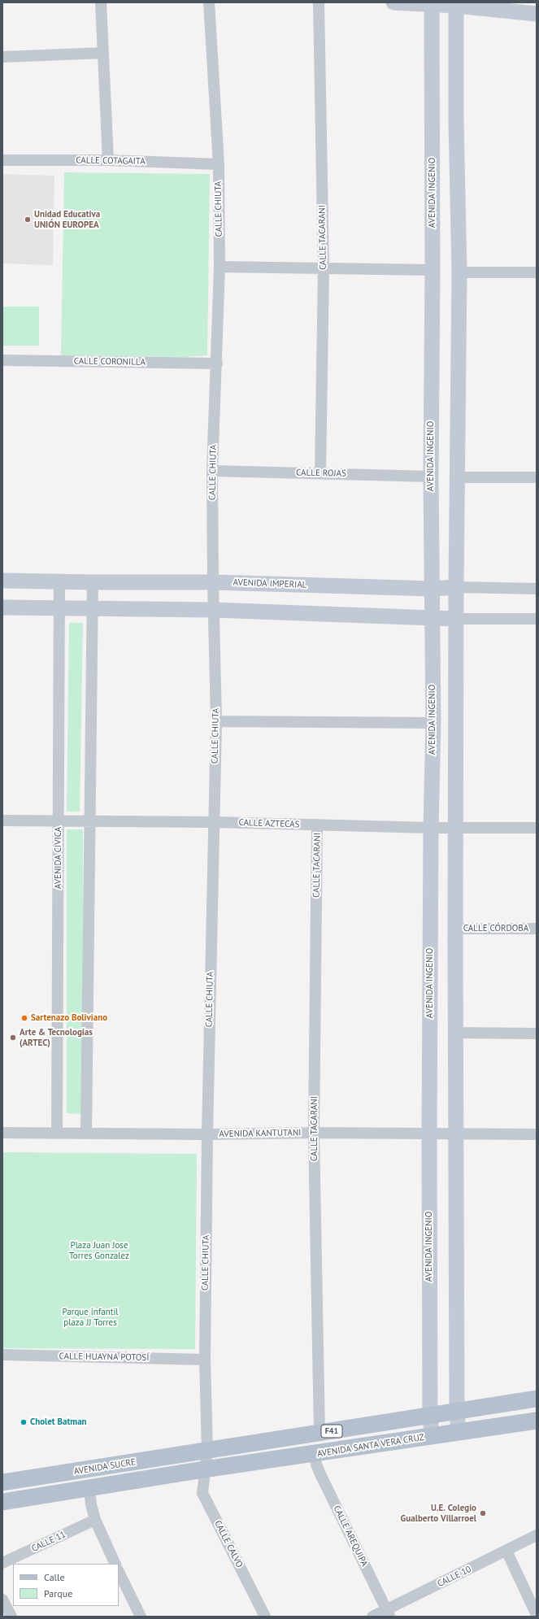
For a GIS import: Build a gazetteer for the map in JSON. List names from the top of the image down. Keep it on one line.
{"streets":{"main road":["F41","AVENIDA SANTA VERA CRUZ","AVENIDA SUCRE"],"street":["CALLE COTAGAITA","AVENIDA INGENIO","CALLE CHIUTA","CALLE TACARANI","CALLE CORONILLA","CALLE ROJAS","AVENIDA IMPERIAL","CALLE AZTECAS","AVENIDA CÍVICA","CALLE CÓRDOBA","AVENIDA KANTUTANI","CALLE HUAYNA POTOSÍ","CALLE AREQUIPA","CALLE 11","CALLE CALVO","CALLE 10"]},"crossings":[["CALLE COTAGAITA","CALLE CHIUTA"],["AVENIDA INGENIO","CALLE ROJAS"],["AVENIDA INGENIO","AVENIDA IMPERIAL"],["AVENIDA INGENIO","CALLE AZTECAS"],["AVENIDA INGENIO","AVENIDA KANTUTANI"],["AVENIDA INGENIO","F41"],["AVENIDA INGENIO","AVENIDA SANTA VERA CRUZ"],["CALLE CHIUTA","CALLE CORONILLA"],["CALLE CHIUTA","CALLE ROJAS"],["CALLE CHIUTA","AVENIDA IMPERIAL"],["CALLE CHIUTA","CALLE AZTECAS"],["CALLE CHIUTA","AVENIDA KANTUTANI"],["CALLE CHIUTA","CALLE HUAYNA POTOSÍ"],["CALLE CHIUTA","F41"],["CALLE CHIUTA","AVENIDA SANTA VERA CRUZ"],["CALLE CHIUTA","AVENIDA SUCRE"],["CALLE CHIUTA","CALLE CALVO"],["CALLE TACARANI","CALLE ROJAS"],["CALLE TACARANI","CALLE AZTECAS"],["CALLE TACARANI","AVENIDA KANTUTANI"],["CALLE TACARANI","F41"],["AVENIDA IMPERIAL","AVENIDA CÍVICA"],["CALLE AZTECAS","AVENIDA CÍVICA"],["AVENIDA CÍVICA","AVENIDA KANTUTANI"],["F41","AVENIDA SUCRE"],["AVENIDA SANTA VERA CRUZ","AVENIDA SUCRE"],["AVENIDA SANTA VERA CRUZ","CALLE AREQUIPA"],["AVENIDA SANTA VERA CRUZ","CALLE CALVO"],["AVENIDA SUCRE","CALLE CALVO"],["CALLE AREQUIPA","CALLE 10"]],"parks":["Plaza Juan Jose Torres Gonzalez","Parque infantil plaza JJ Torres"],"places":["Unidad Educativa UNIÓN EUROPEA","Sartenazo Boliviano","Arte & Tecnologías (ARTEC)","Cholet Batman","U.E. Colegio Gualberto Villarroel"],"legend":["Calle","Parque"]}
